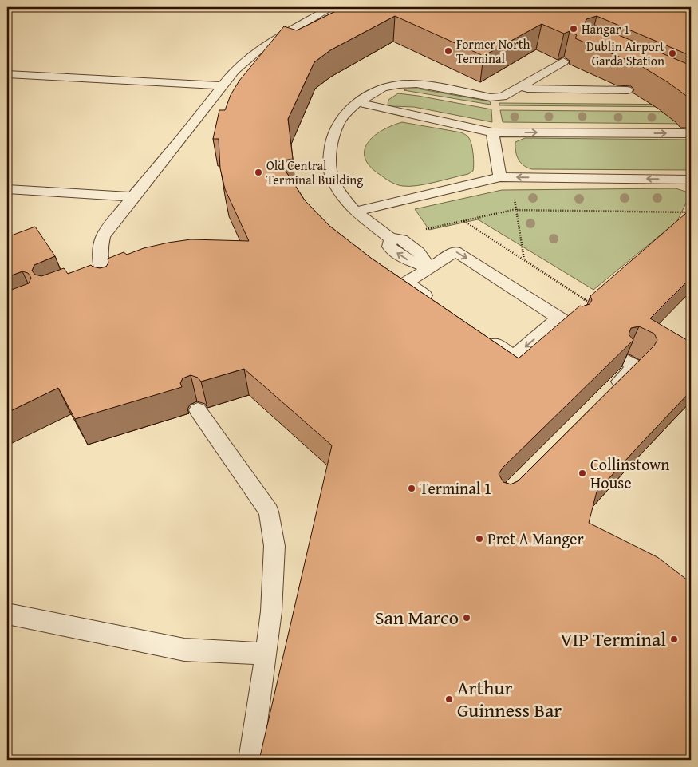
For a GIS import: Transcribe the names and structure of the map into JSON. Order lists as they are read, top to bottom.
{
  "places": [
    "Hangar 1",
    "Former North Terminal",
    "Dublin Airport Garda Station",
    "Old Central Terminal Building",
    "Collinstown House",
    "Terminal 1",
    "Pret A Manger",
    "San Marco",
    "VIP Terminal",
    "Arthur Guinness Bar"
  ]
}
